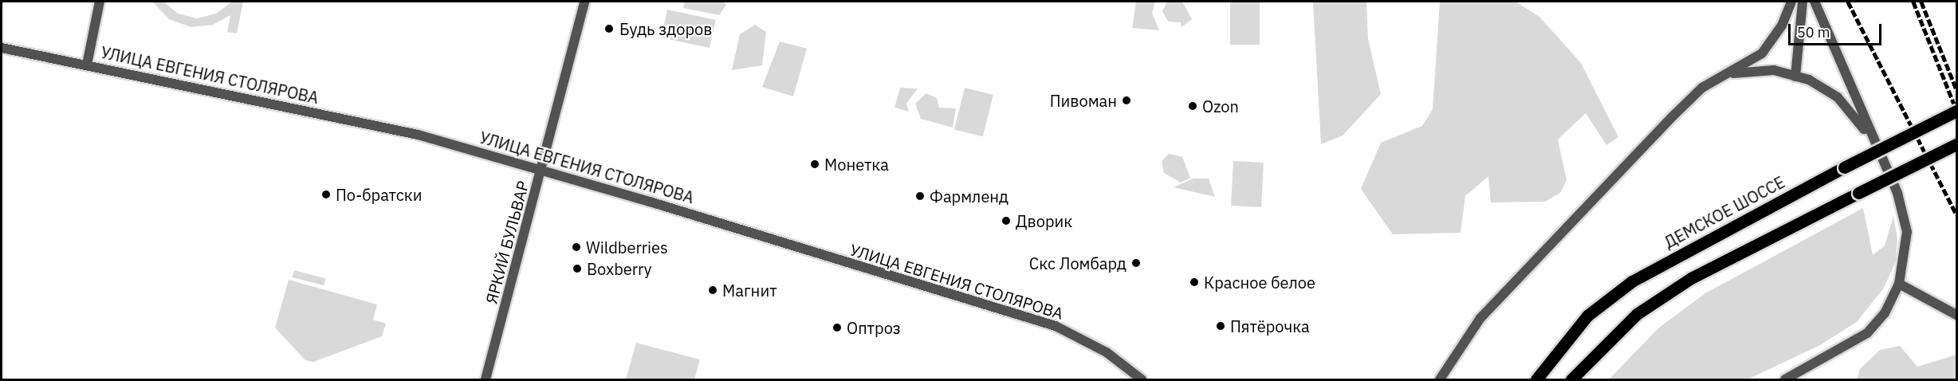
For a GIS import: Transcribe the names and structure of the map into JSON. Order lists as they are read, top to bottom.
{
  "streets": {
    "main road": ["ДЕМСКОЕ ШОССЕ"],
    "street": ["УЛИЦА ЕВГЕНИЯ СТОЛЯРОВА", "ЯРКИЙ БУЛЬВАР"]
  },
  "crossings": [
    ["УЛИЦА ЕВГЕНИЯ СТОЛЯРОВА", "ЯРКИЙ БУЛЬВАР"]
  ],
  "places": [
    "Будь здоров",
    "Пивоман",
    "Ozon",
    "Монетка",
    "По-братски",
    "Фармленд",
    "Дворик",
    "Wildberries",
    "Скс Ломбард",
    "Boxberry",
    "Красное белое",
    "Магнит",
    "Пятёрочка",
    "Оптроз"
  ],
  "scale_bar": "50 m"
}
